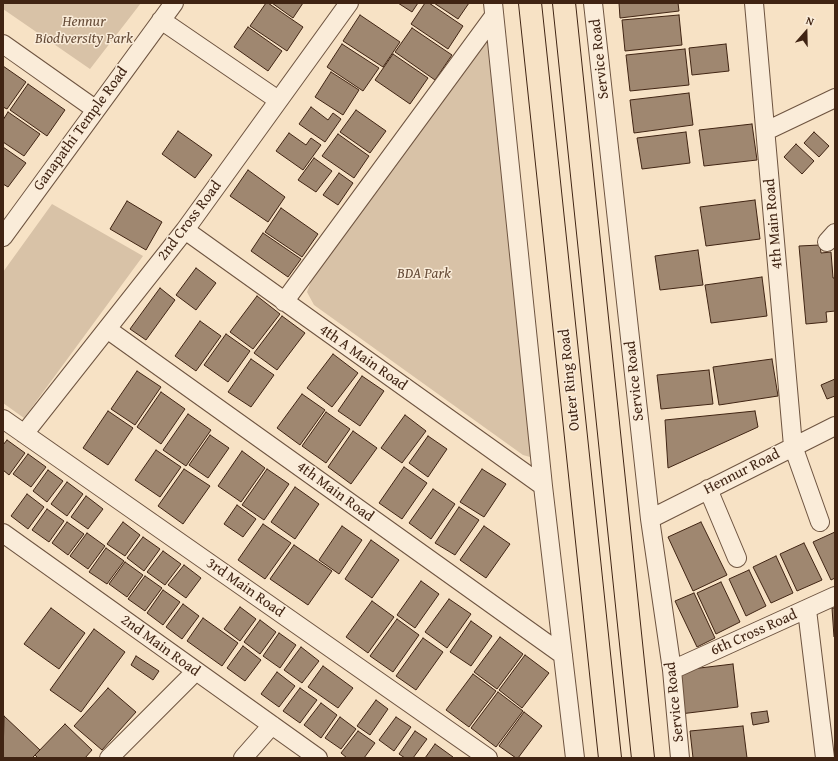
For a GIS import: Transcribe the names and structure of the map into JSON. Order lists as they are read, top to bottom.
{
  "streets": {
    "highway": ["Outer Ring Road"],
    "street": [
      "Service Road",
      "Ganapathi Temple Road",
      "2nd Cross Road",
      "4th Main Road",
      "4th A Main Road",
      "Hennur Road",
      "3rd Main Road",
      "6th Cross Road",
      "2nd Main Road"
    ]
  },
  "crossings": [
    ["Service Road", "Hennur Road"],
    ["Service Road", "6th Cross Road"],
    ["2nd Cross Road", "4th Main Road"],
    ["2nd Cross Road", "4th A Main Road"],
    ["2nd Cross Road", "3rd Main Road"],
    ["4th Main Road", "Hennur Road"]
  ],
  "parks": ["Hennur Biodiversity Park", "BDA Park"],
  "north": "top"
}
